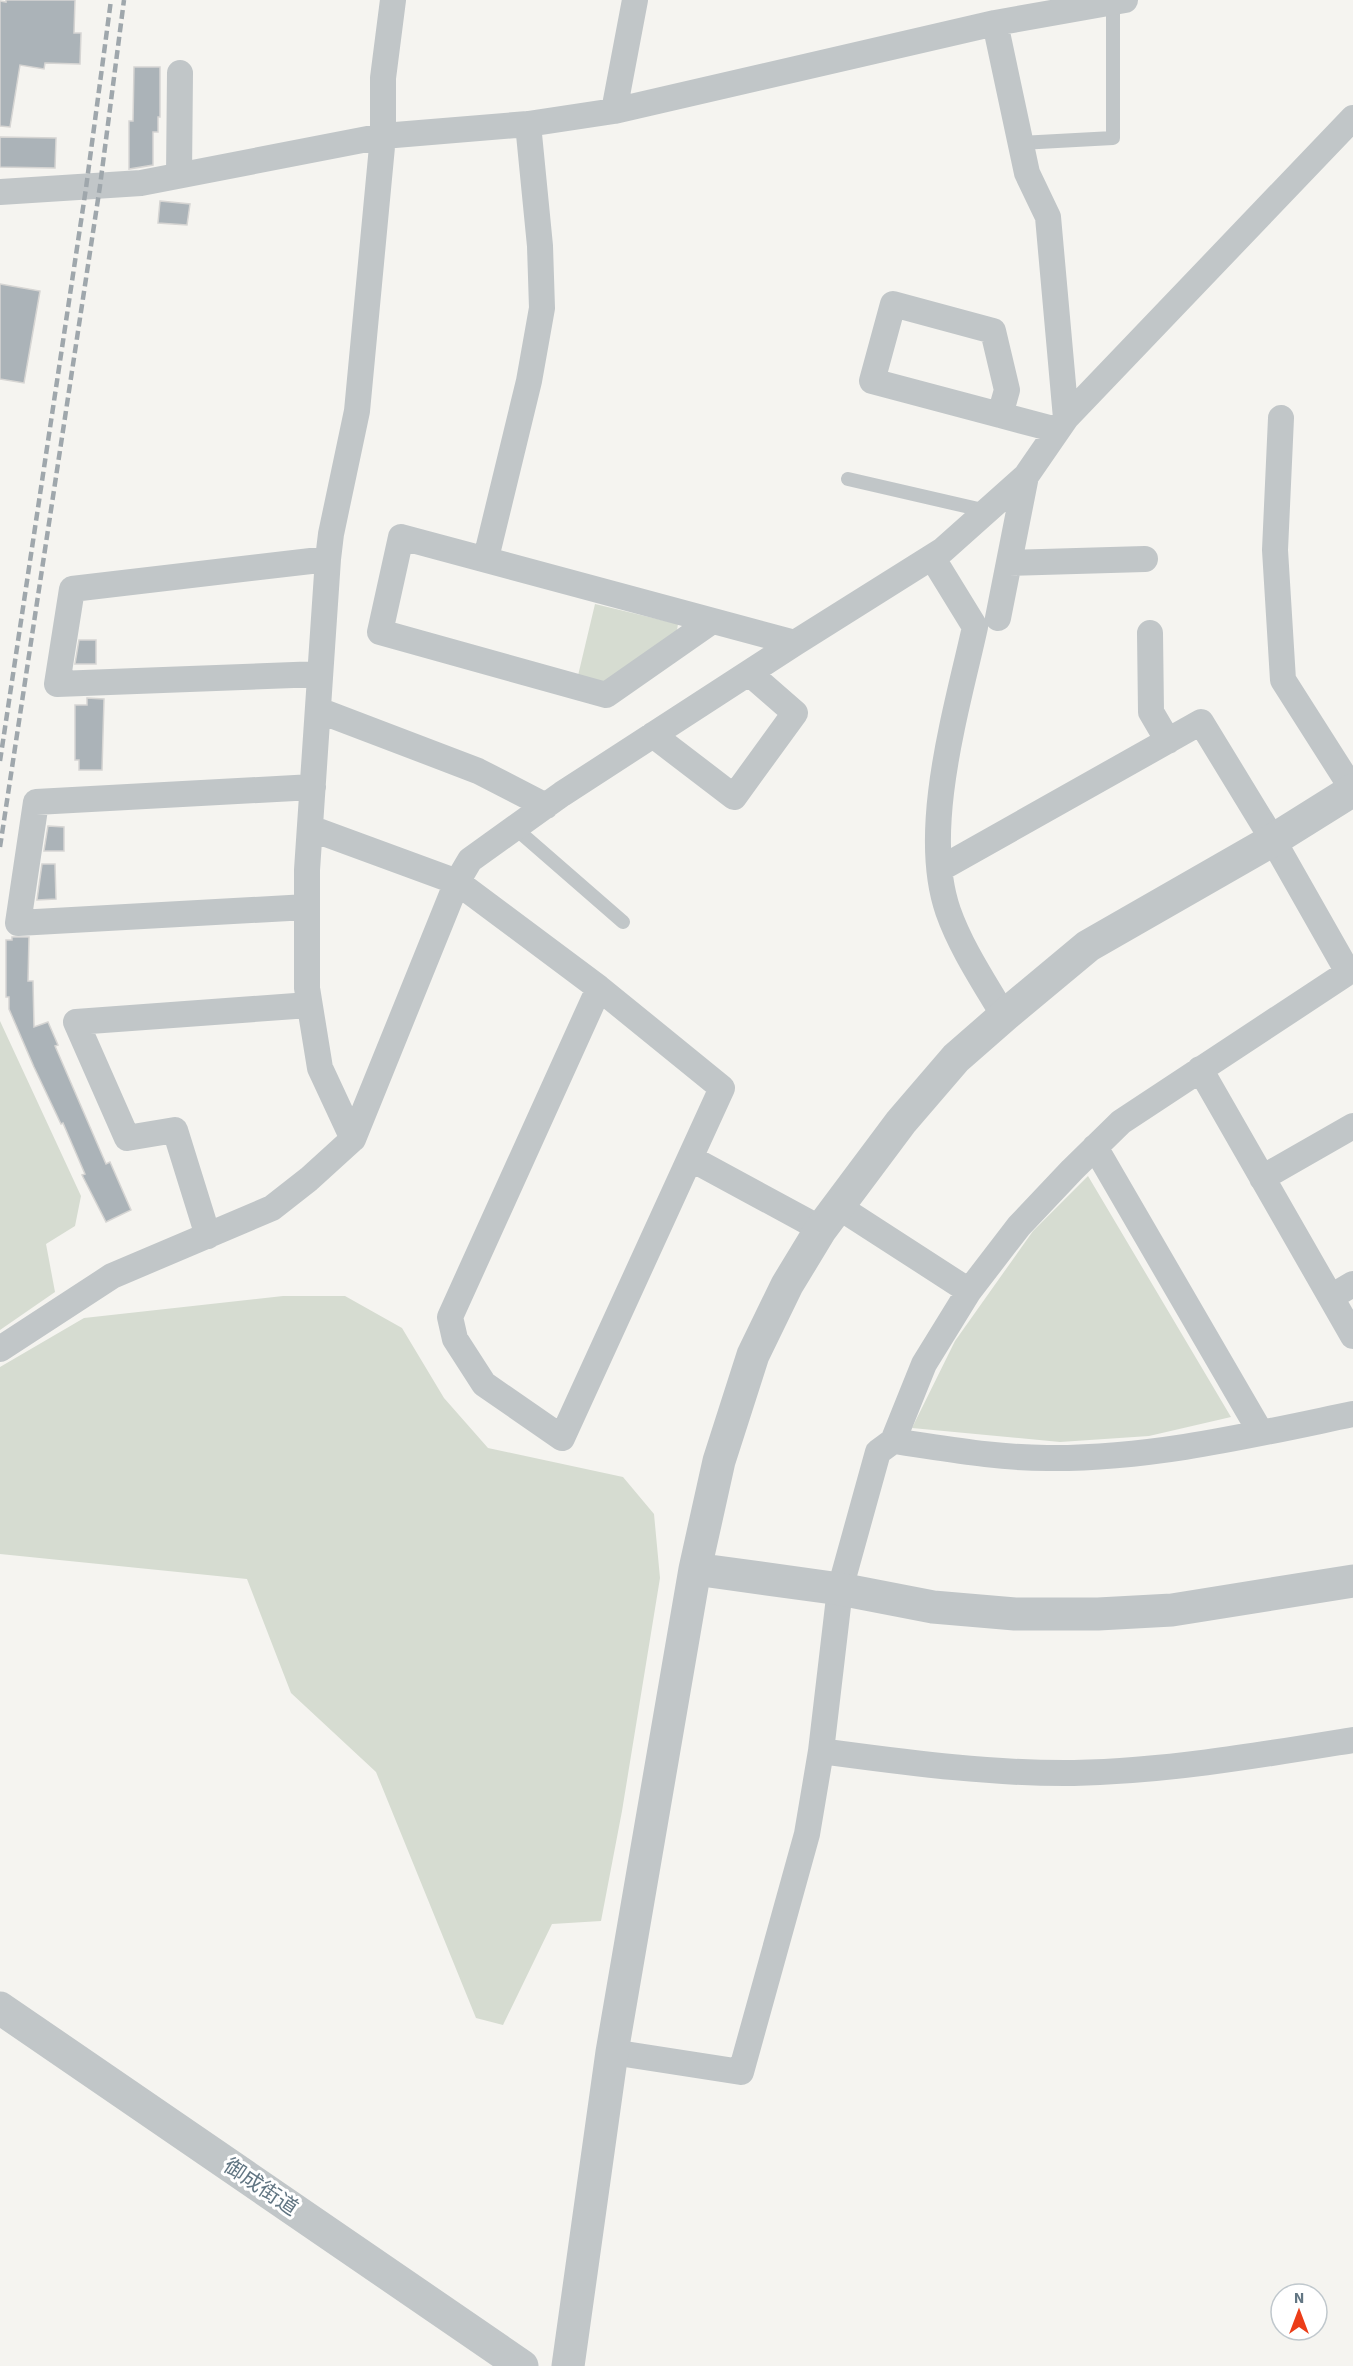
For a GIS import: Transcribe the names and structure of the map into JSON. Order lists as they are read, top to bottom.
{
  "streets": {
    "street": ["御成街道"]
  },
  "north": "top"
}
